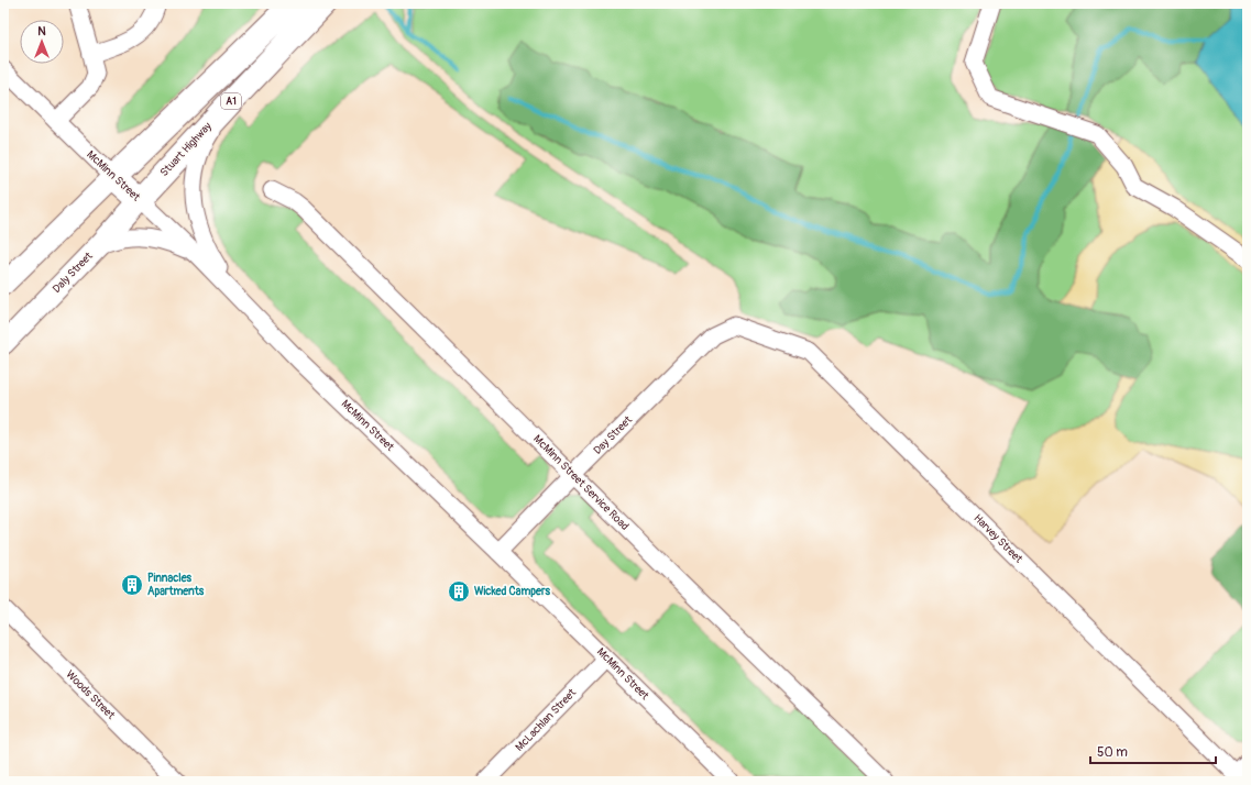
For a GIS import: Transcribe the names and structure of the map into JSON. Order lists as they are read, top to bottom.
{
  "streets": {
    "highway": ["A1", "Stuart Highway", "McMinn Street"],
    "main road": ["Daly Street"],
    "street": [
      "Day Street",
      "McMinn Street Service Road",
      "Harvey Street",
      "Woods Street",
      "McLachlan Street"
    ]
  },
  "crossings": [
    ["A1", "McMinn Street"],
    ["Stuart Highway", "McMinn Street"],
    ["Stuart Highway", "Daly Street"],
    ["McMinn Street", "Daly Street"],
    ["McMinn Street", "Day Street"],
    ["McMinn Street", "McLachlan Street"],
    ["Day Street", "McMinn Street Service Road"],
    ["Day Street", "Harvey Street"]
  ],
  "places": {
    "building": ["Pinnacles Apartments", "Wicked Campers"]
  },
  "scale_bar": "50 m",
  "north": "top"
}
